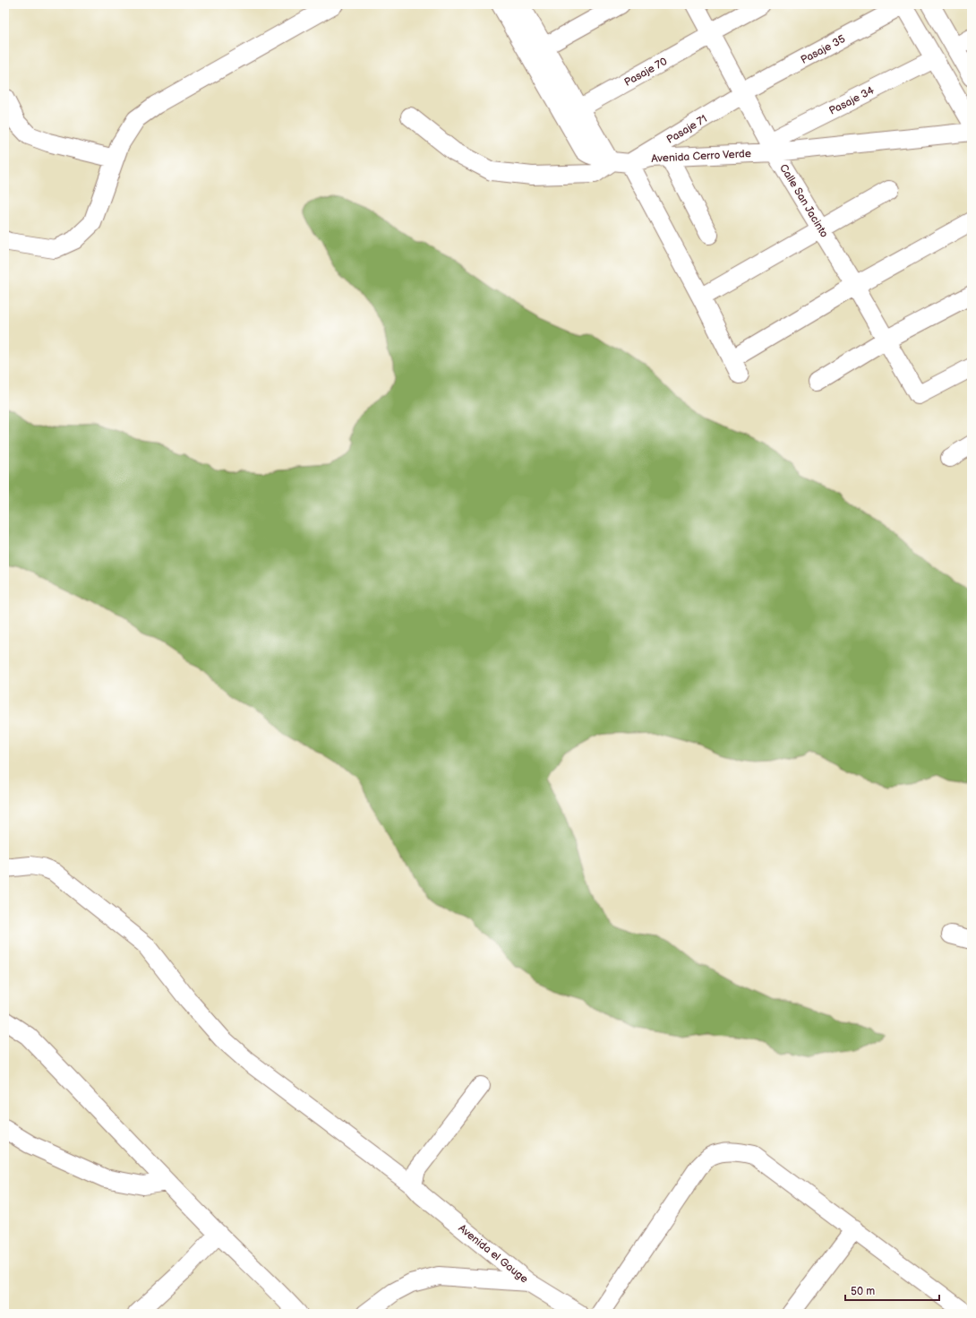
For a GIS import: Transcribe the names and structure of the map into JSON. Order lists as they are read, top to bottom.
{
  "streets": {
    "street": [
      "Pasaje 35",
      "Pasaje 70",
      "Pasaje 34",
      "Pasaje 71",
      "Avenida Cerro Verde",
      "Calle San Jacinto",
      "Avenida el Gauge"
    ]
  },
  "crossings": [
    ["Pasaje 35", "Pasaje 71"],
    ["Pasaje 35", "Calle San Jacinto"],
    ["Pasaje 70", "Calle San Jacinto"],
    ["Pasaje 34", "Avenida Cerro Verde"],
    ["Pasaje 34", "Calle San Jacinto"],
    ["Pasaje 71", "Avenida Cerro Verde"],
    ["Pasaje 71", "Calle San Jacinto"],
    ["Avenida Cerro Verde", "Calle San Jacinto"]
  ],
  "scale_bar": "50 m"
}
